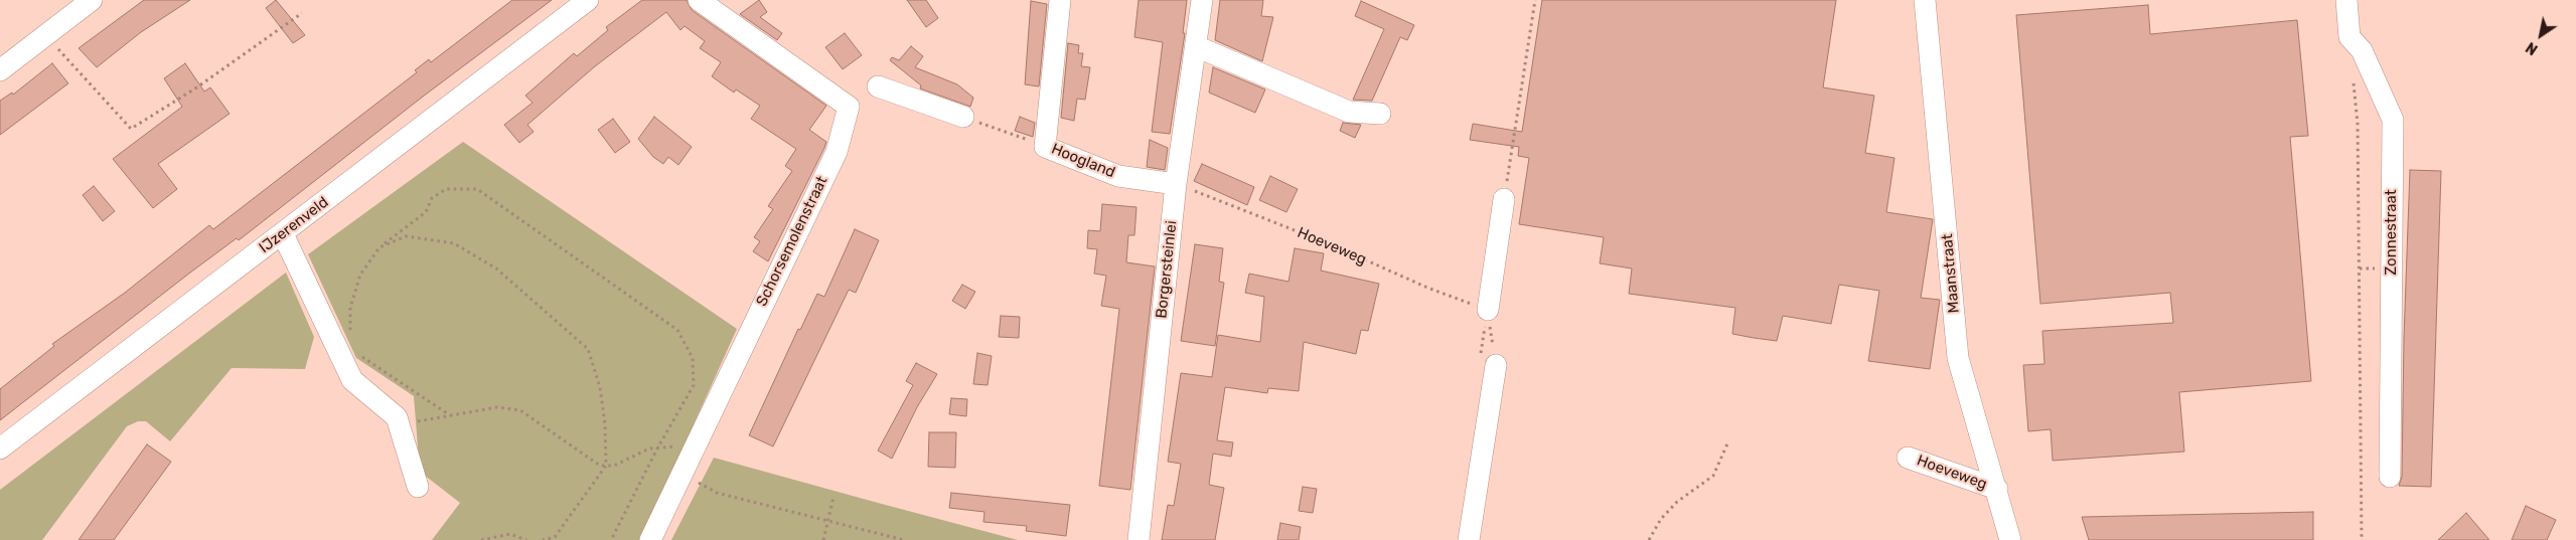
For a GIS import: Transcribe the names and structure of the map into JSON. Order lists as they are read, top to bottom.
{
  "streets": {
    "street": [
      "Hoogland",
      "IJzerenveld",
      "Zonnestraat",
      "Schorsemolenstraat",
      "Hoeveweg",
      "Borgersteinlei",
      "Maanstraat"
    ]
  },
  "crossings": [
    ["Hoogland", "Hoeveweg"],
    ["Hoogland", "Borgersteinlei"],
    ["Hoeveweg", "Borgersteinlei"],
    ["Hoeveweg", "Maanstraat"]
  ],
  "north": "bottom left"
}
